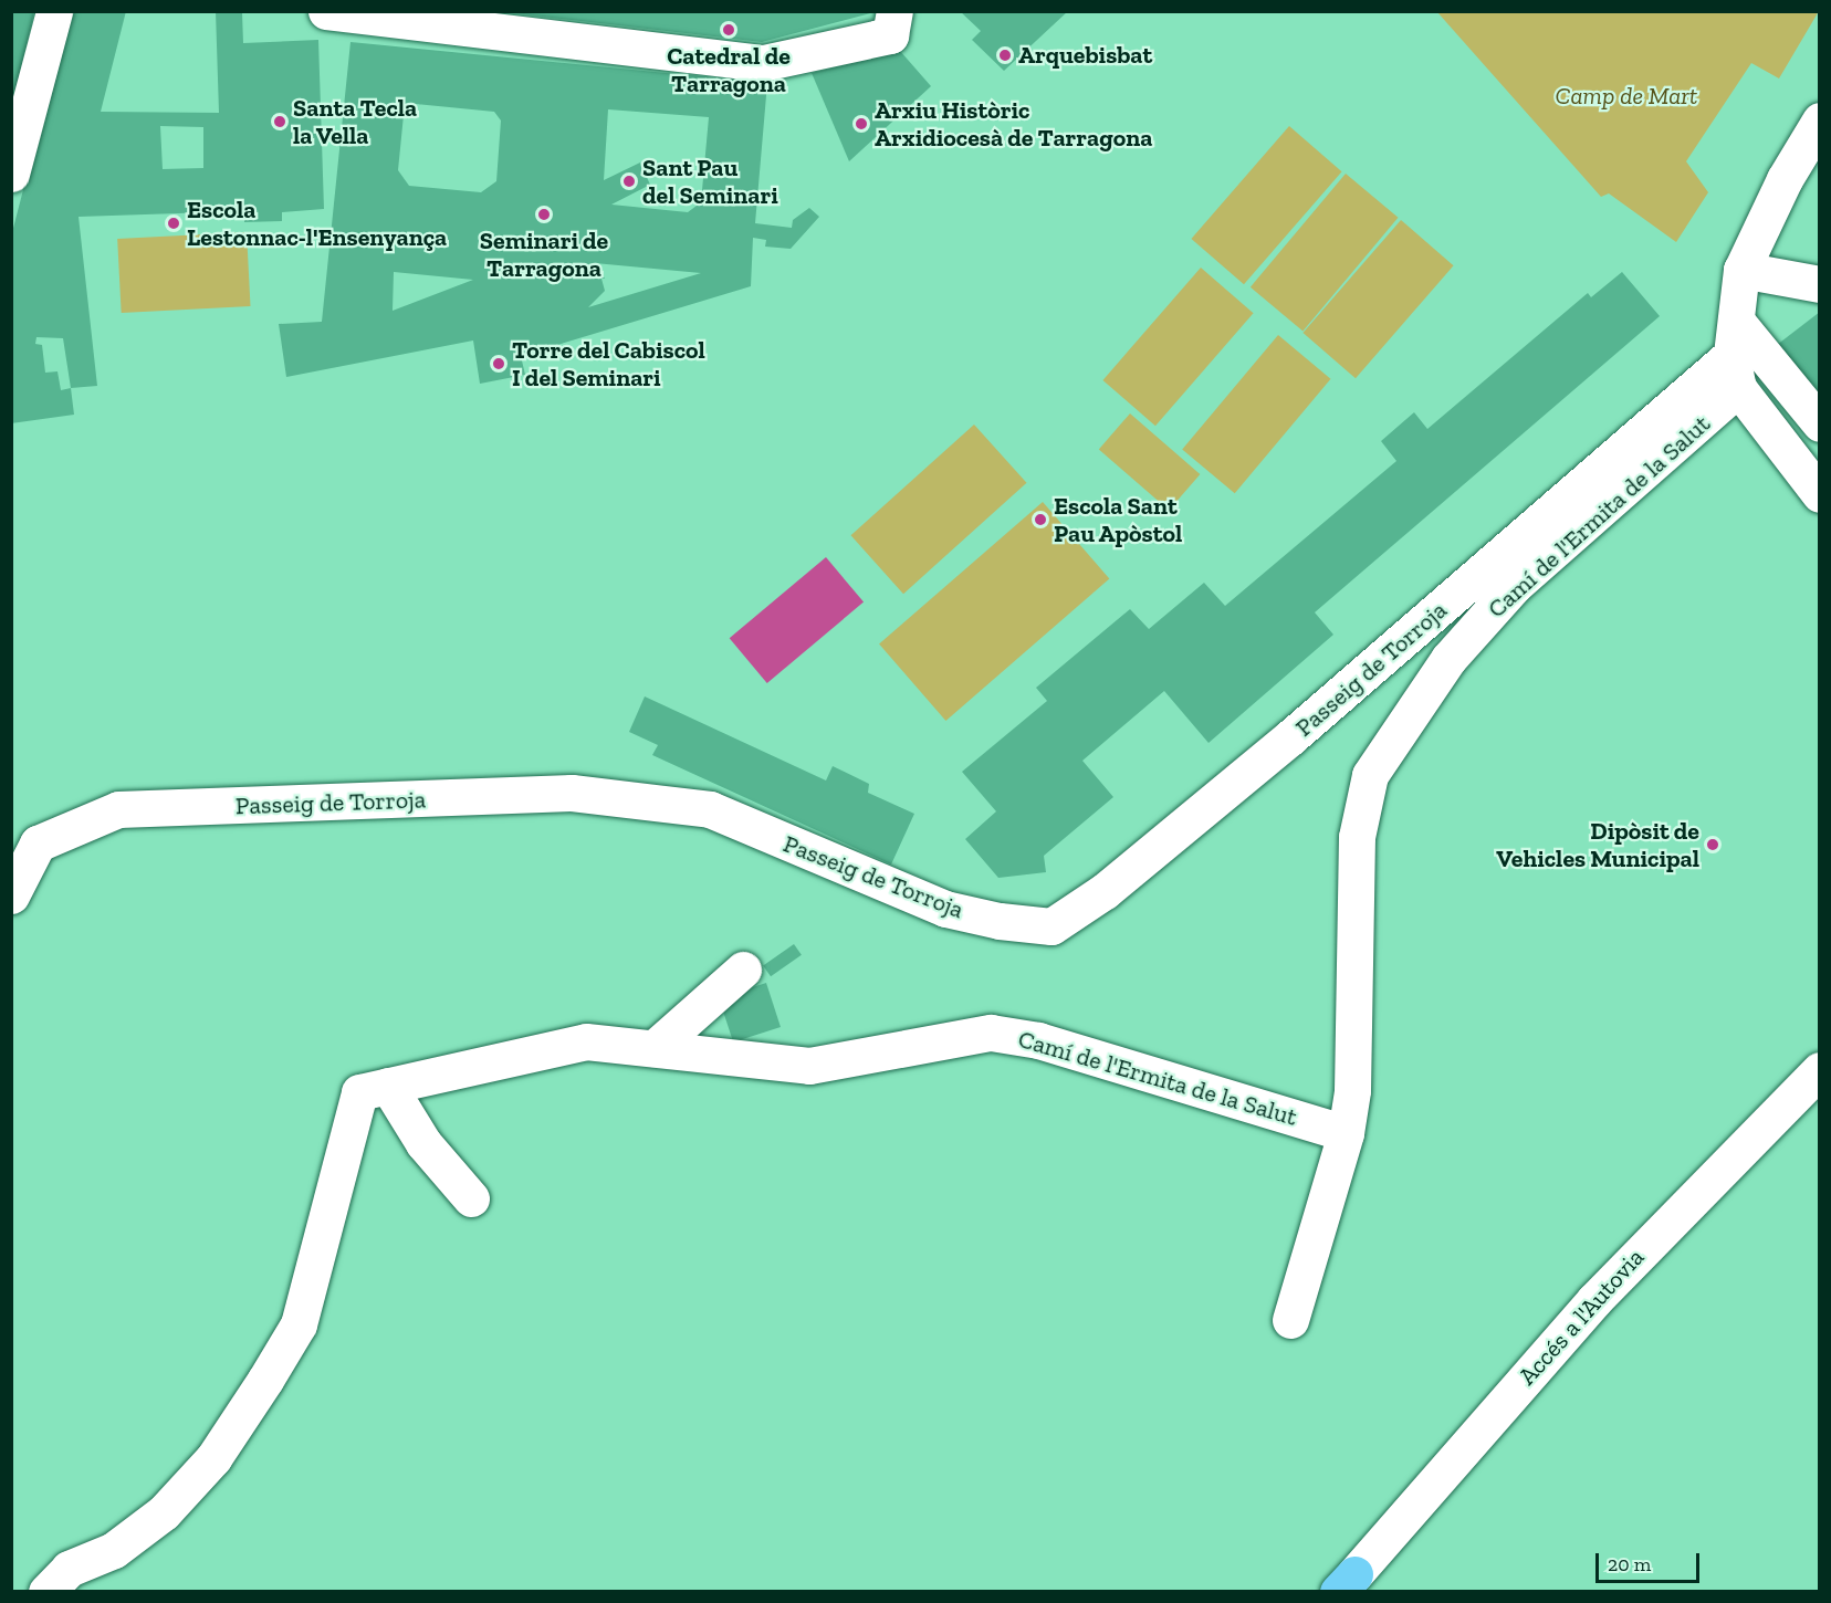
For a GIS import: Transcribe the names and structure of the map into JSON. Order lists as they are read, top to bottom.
{
  "streets": {
    "street": ["Camí de l'Ermita de la Salut", "Passeig de Torroja", "Accés a l'Autovia"]
  },
  "crossings": [
    ["Camí de l'Ermita de la Salut", "Passeig de Torroja"]
  ],
  "parks": ["Camp de Mart"],
  "places": [
    "Catedral de Tarragona",
    "Arquebisbat",
    "Santa Tecla la Vella",
    "Arxiu Històric Arxidiocesà de Tarragona",
    "Sant Pau del Seminari",
    "Seminari de Tarragona",
    "Escola Lestonnac-l'Ensenyança",
    "Torre del Cabiscol I del Seminari",
    "Escola Sant Pau Apòstol",
    "Dipòsit de Vehicles Municipal"
  ],
  "scale_bar": "20 m"
}
